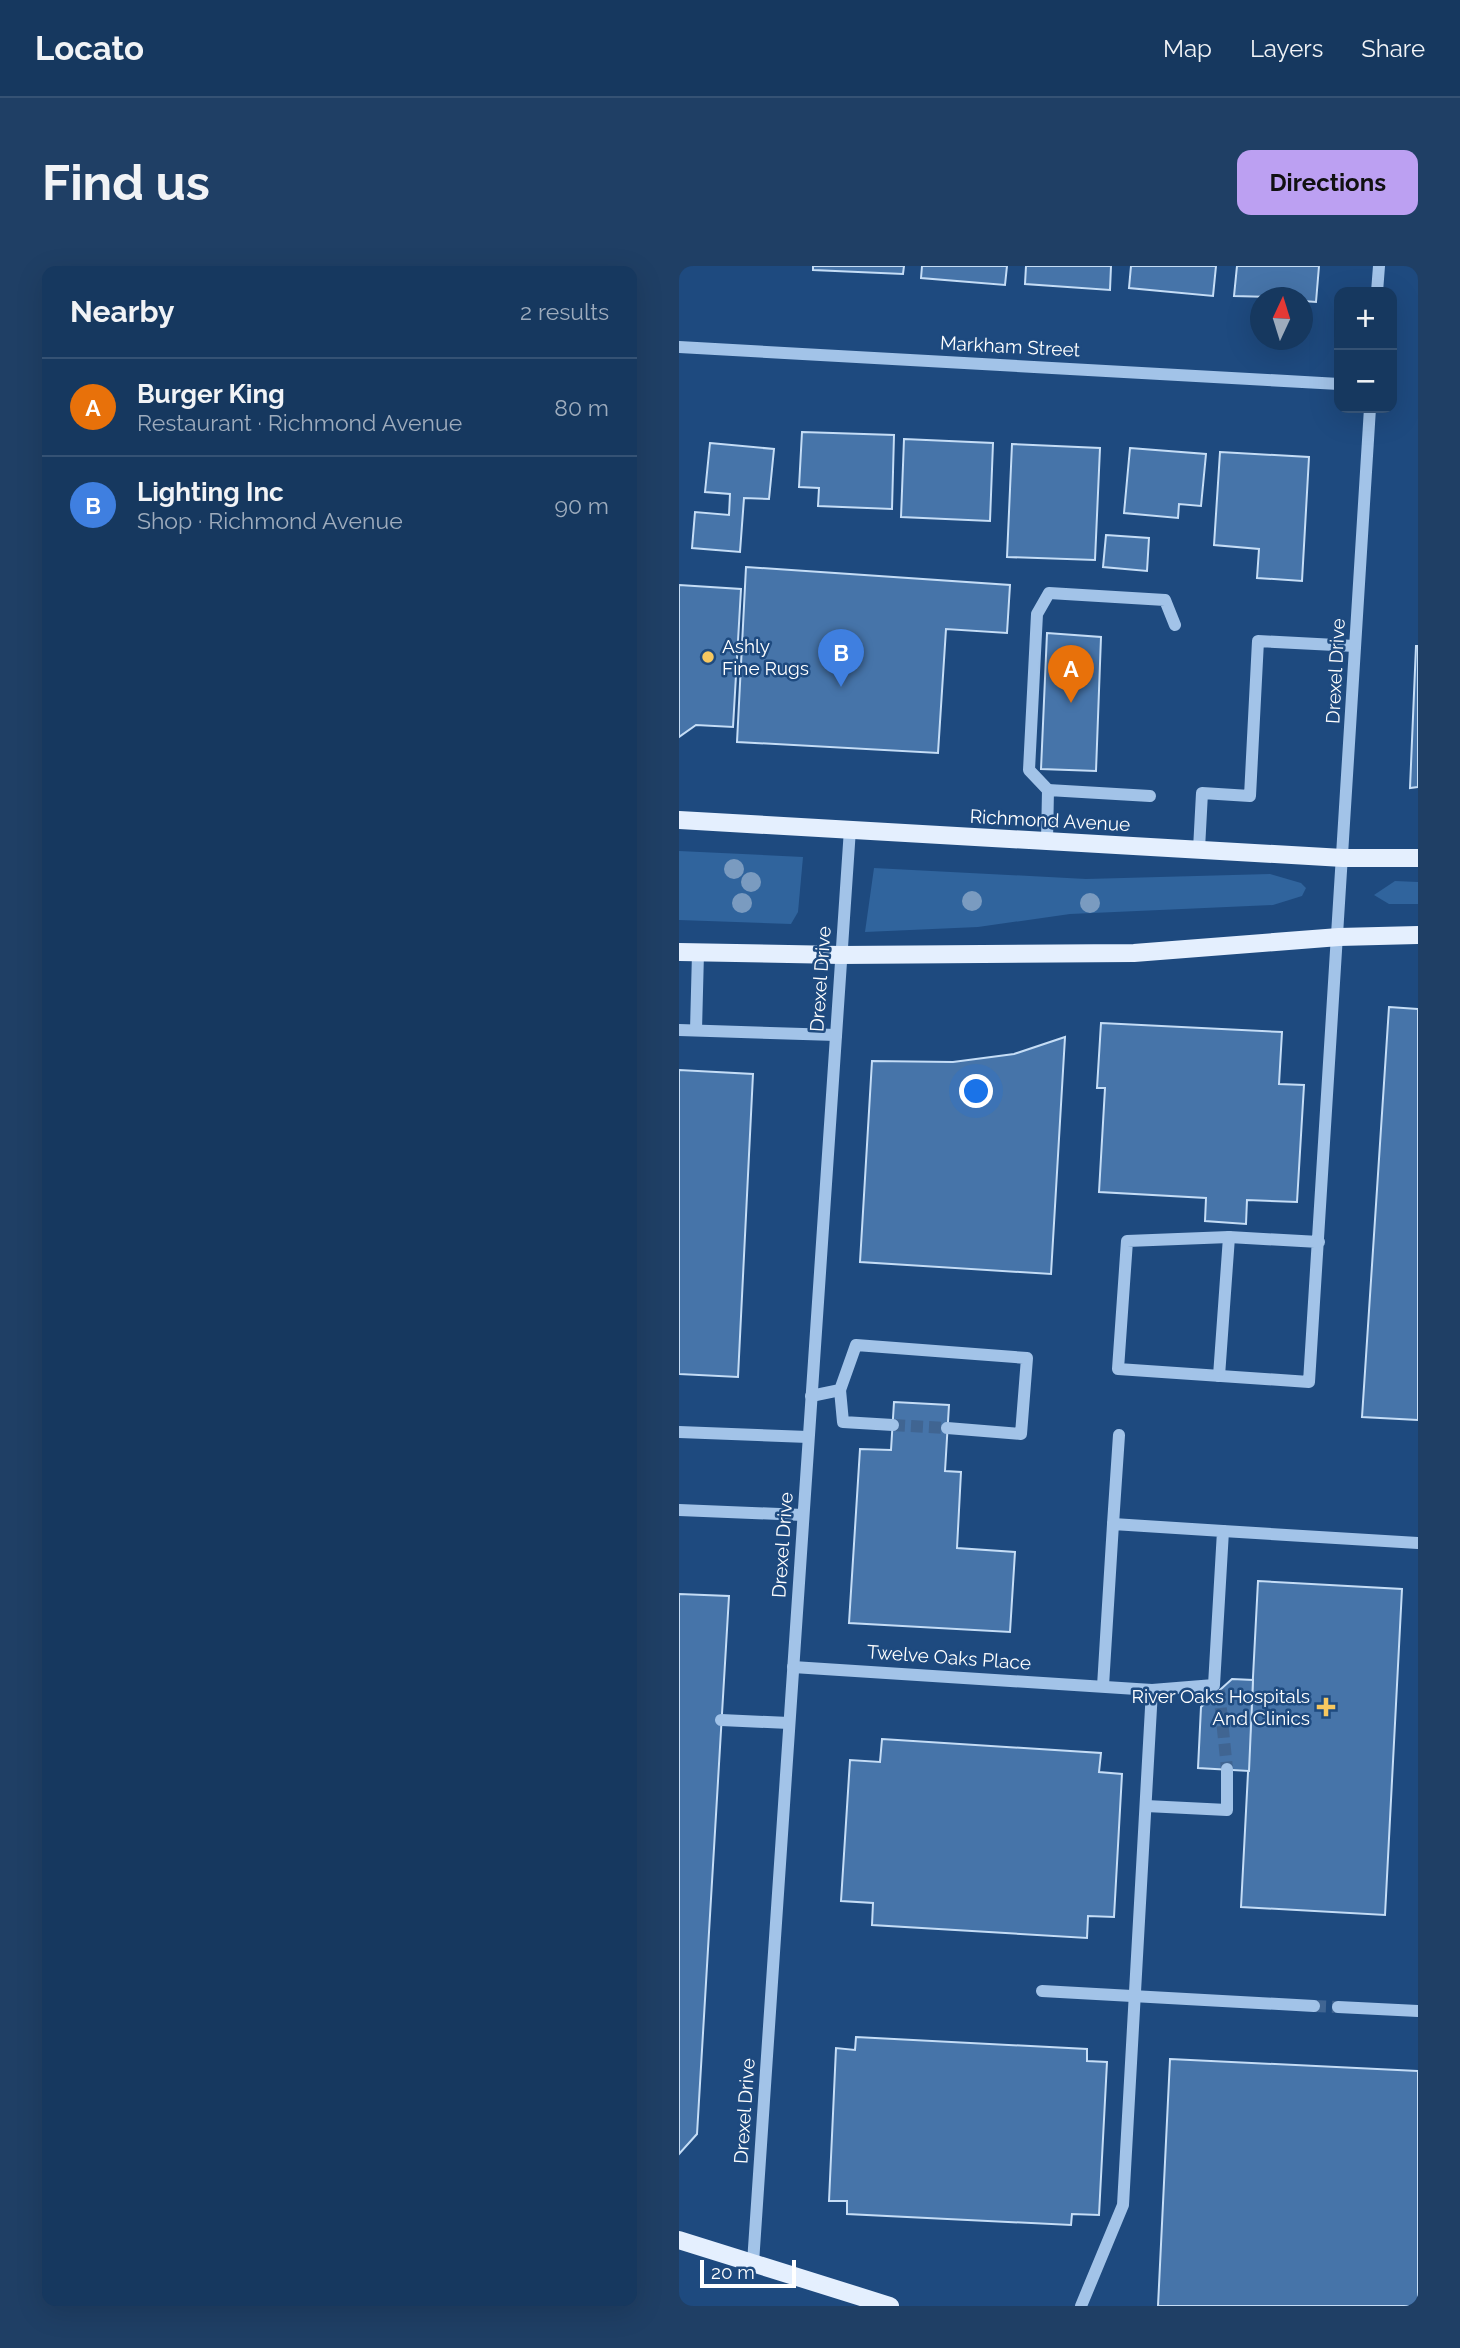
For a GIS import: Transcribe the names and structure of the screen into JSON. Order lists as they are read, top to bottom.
{
  "streets": {
    "main road": ["Richmond Avenue"],
    "street": ["Markham Street", "Drexel Drive", "Twelve Oaks Place"]
  },
  "crossings": [
    ["Drexel Drive", "Richmond Avenue"],
    ["Drexel Drive", "Twelve Oaks Place"]
  ],
  "places": {
    "other": ["Ashly Fine Rugs"],
    "health": ["River Oaks Hospitals And Clinics"]
  },
  "scale_bar": "20 m",
  "north": "top",
  "page": {
    "header": "Locato",
    "nav": ["Map", "Layers", "Share"],
    "buttons": "Directions",
    "title": "Find us",
    "heading": ["Nearby", "2 results"],
    "map_buttons": ["+", "−"],
    "list": [
      {
        "mark": "A",
        "name": "Burger King",
        "note": "Restaurant · Richmond Avenue",
        "value": "80 m"
      },
      {
        "mark": "B",
        "name": "Lighting Inc",
        "note": "Shop · Richmond Avenue",
        "value": "90 m"
      }
    ],
    "pins": ["B", "A"],
    "scale": "20 m"
  }
}
